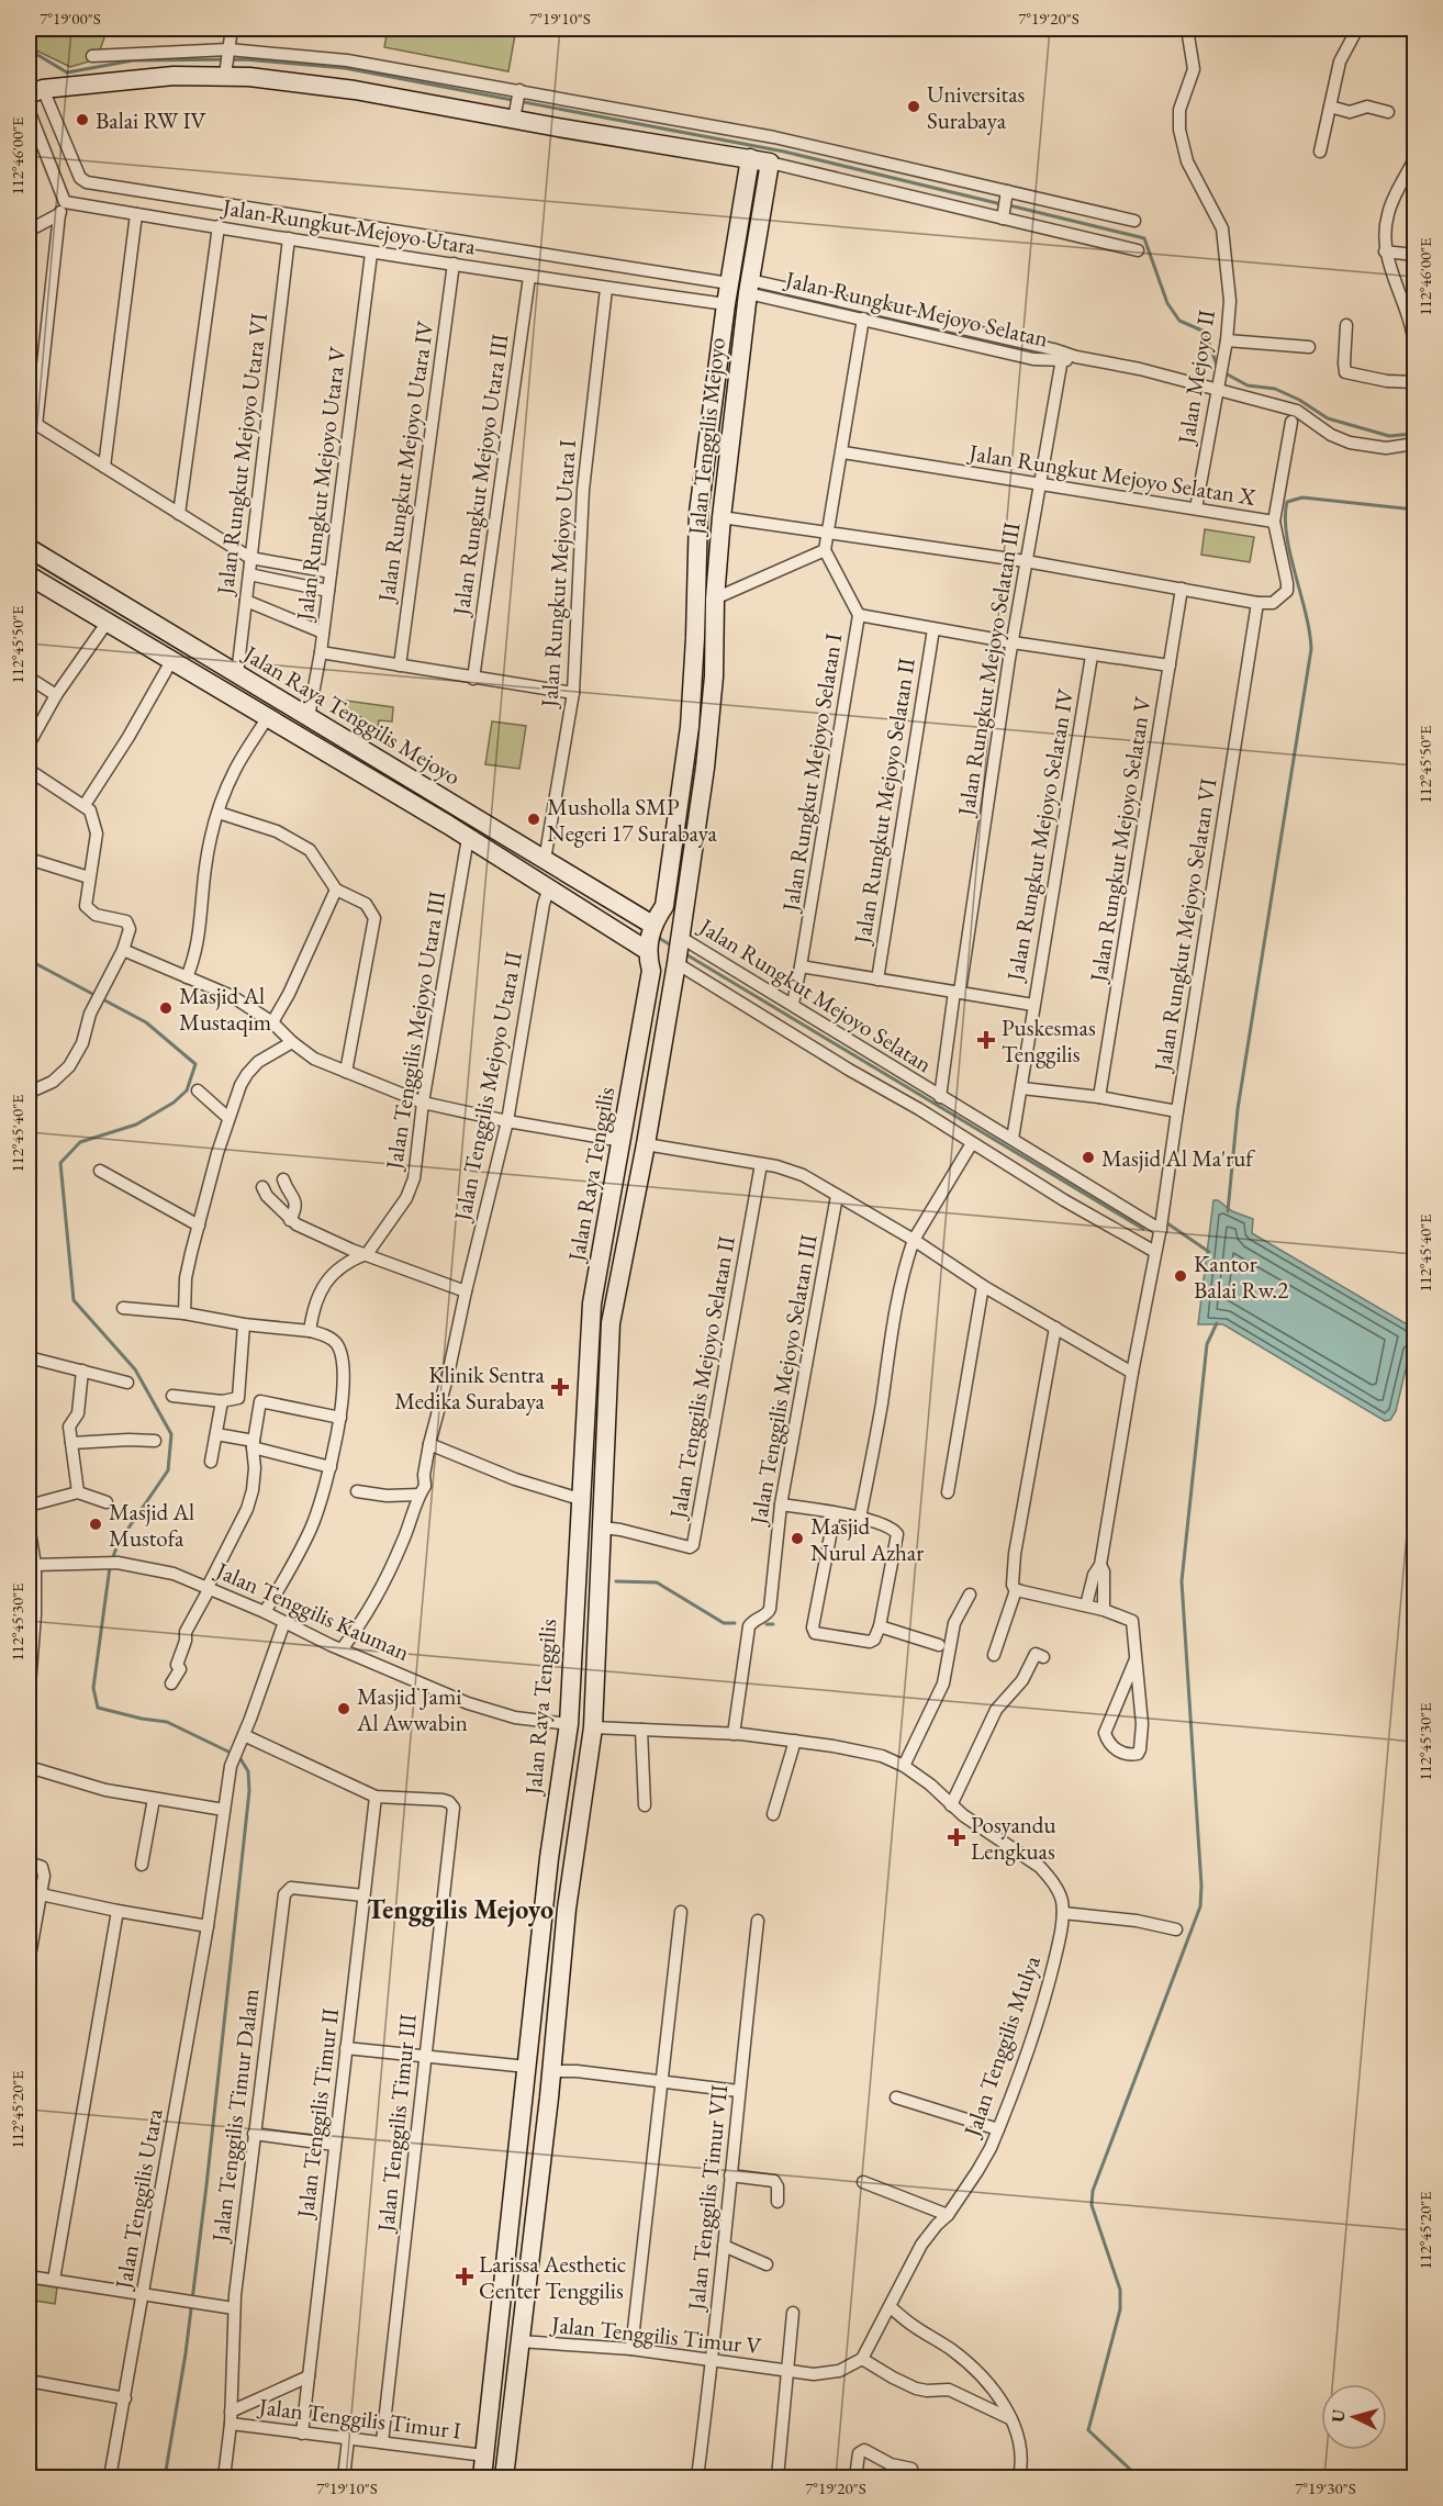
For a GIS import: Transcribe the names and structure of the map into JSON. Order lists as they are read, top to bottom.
{
  "streets": {
    "main road": ["Jalan Tenggilis Mejoyo", "Jalan Raya Tenggilis Mejoyo", "Jalan Raya Tenggilis"],
    "street": [
      "Jalan Rungkut Mejoyo Utara",
      "Jalan Rungkut Mejoyo Selatan",
      "Jalan Mejoyo II",
      "Jalan Rungkut Mejoyo Utara VI",
      "Jalan Rungkut Mejoyo Utara IV",
      "Jalan Rungkut Mejoyo Utara III",
      "Jalan Rungkut Mejoyo Selatan X",
      "Jalan Rungkut Mejoyo Utara V",
      "Jalan Rungkut Mejoyo Utara I",
      "Jalan Rungkut Mejoyo Selatan III",
      "Jalan Rungkut Mejoyo Selatan I",
      "Jalan Rungkut Mejoyo Selatan II",
      "Jalan Rungkut Mejoyo Selatan IV",
      "Jalan Rungkut Mejoyo Selatan V",
      "Jalan Rungkut Mejoyo Selatan VI",
      "Jalan Tenggilis Mejoyo Utara III",
      "Jalan Tenggilis Mejoyo Utara II",
      "Jalan Tenggilis Mejoyo Selatan II",
      "Jalan Tenggilis Mejoyo Selatan III",
      "Jalan Tenggilis Kauman",
      "Jalan Tenggilis Mulya",
      "Jalan Tenggilis Timur II",
      "Jalan Tenggilis Timur Dalam",
      "Jalan Tenggilis Timur III",
      "Jalan Tenggilis Timur VII",
      "Jalan Tenggilis Utara",
      "Jalan Tenggilis Timur V",
      "Jalan Tenggilis Timur I"
    ]
  },
  "crossings": [
    ["Jalan Rungkut Mejoyo Utara", "Jalan Tenggilis Mejoyo"],
    ["Jalan Rungkut Mejoyo Utara", "Jalan Rungkut Mejoyo Utara VI"],
    ["Jalan Rungkut Mejoyo Utara", "Jalan Rungkut Mejoyo Utara IV"],
    ["Jalan Rungkut Mejoyo Utara", "Jalan Rungkut Mejoyo Utara III"],
    ["Jalan Rungkut Mejoyo Utara", "Jalan Rungkut Mejoyo Utara V"],
    ["Jalan Rungkut Mejoyo Utara", "Jalan Rungkut Mejoyo Utara I"],
    ["Jalan Rungkut Mejoyo Selatan", "Jalan Mejoyo II"],
    ["Jalan Rungkut Mejoyo Selatan", "Jalan Tenggilis Mejoyo"],
    ["Jalan Rungkut Mejoyo Selatan", "Jalan Rungkut Mejoyo Selatan III"],
    ["Jalan Rungkut Mejoyo Selatan", "Jalan Rungkut Mejoyo Selatan I"],
    ["Jalan Rungkut Mejoyo Selatan", "Jalan Rungkut Mejoyo Selatan IV"],
    ["Jalan Rungkut Mejoyo Selatan", "Jalan Rungkut Mejoyo Selatan VI"],
    ["Jalan Rungkut Mejoyo Selatan", "Jalan Raya Tenggilis"],
    ["Jalan Mejoyo II", "Jalan Rungkut Mejoyo Selatan X"],
    ["Jalan Tenggilis Mejoyo", "Jalan Raya Tenggilis Mejoyo"],
    ["Jalan Tenggilis Mejoyo", "Jalan Raya Tenggilis"],
    ["Jalan Rungkut Mejoyo Utara VI", "Jalan Raya Tenggilis Mejoyo"],
    ["Jalan Rungkut Mejoyo Selatan X", "Jalan Rungkut Mejoyo Selatan III"],
    ["Jalan Rungkut Mejoyo Selatan X", "Jalan Rungkut Mejoyo Selatan VI"],
    ["Jalan Rungkut Mejoyo Utara V", "Jalan Raya Tenggilis Mejoyo"],
    ["Jalan Rungkut Mejoyo Utara I", "Jalan Raya Tenggilis Mejoyo"],
    ["Jalan Raya Tenggilis Mejoyo", "Jalan Tenggilis Mejoyo Utara III"],
    ["Jalan Raya Tenggilis Mejoyo", "Jalan Tenggilis Mejoyo Utara II"],
    ["Jalan Raya Tenggilis Mejoyo", "Jalan Raya Tenggilis"],
    ["Jalan Tenggilis Mejoyo Utara II", "Jalan Tenggilis Kauman"],
    ["Jalan Raya Tenggilis", "Jalan Tenggilis Mejoyo Selatan II"],
    ["Jalan Raya Tenggilis", "Jalan Tenggilis Kauman"],
    ["Jalan Raya Tenggilis", "Jalan Tenggilis Mulya"],
    ["Jalan Raya Tenggilis", "Jalan Tenggilis Timur V"],
    ["Jalan Raya Tenggilis", "Jalan Tenggilis Timur I"],
    ["Jalan Tenggilis Mejoyo Selatan III", "Jalan Tenggilis Mulya"],
    ["Jalan Tenggilis Kauman", "Jalan Tenggilis Utara"],
    ["Jalan Tenggilis Timur II", "Jalan Tenggilis Timur Dalam"],
    ["Jalan Tenggilis Timur II", "Jalan Tenggilis Timur III"],
    ["Jalan Tenggilis Timur II", "Jalan Tenggilis Timur I"],
    ["Jalan Tenggilis Timur Dalam", "Jalan Tenggilis Timur I"],
    ["Jalan Tenggilis Timur III", "Jalan Tenggilis Timur I"],
    ["Jalan Tenggilis Timur VII", "Jalan Tenggilis Timur V"]
  ],
  "districts": ["Tenggilis Mejoyo"],
  "places": {
    "other": [
      "Universitas Surabaya",
      "Balai RW IV",
      "Musholla SMP Negeri 17 Surabaya",
      "Masjid Al Mustaqim",
      "Masjid Al Ma'ruf",
      "Kantor Balai Rw.2",
      "Masjid Al Mustofa",
      "Masjid Nurul Azhar",
      "Masjid Jami Al Awwabin"
    ],
    "health": [
      "Puskesmas Tenggilis",
      "Klinik Sentra Medika Surabaya",
      "Posyandu Lengkuas",
      "Larissa Aesthetic Center Tenggilis"
    ]
  },
  "north": "left",
  "coordinates": [
    "7°19'00\"S",
    "7°19'10\"S",
    "7°19'20\"S",
    "112°46'00\"E",
    "112°45'50\"E",
    "112°45'40\"E",
    "112°45'30\"E",
    "112°45'20\"E",
    "7°19'30\"S"
  ]
}
